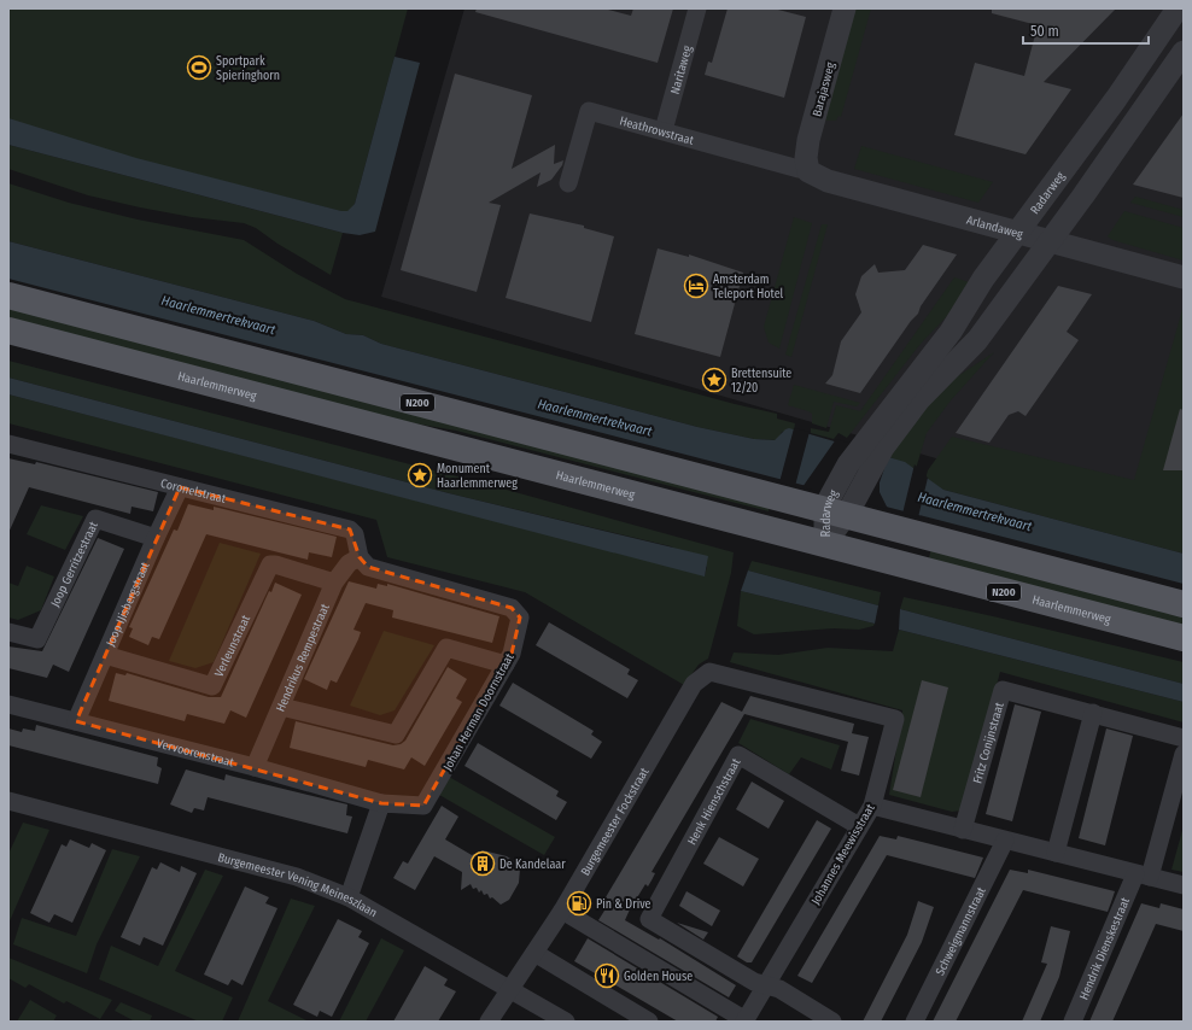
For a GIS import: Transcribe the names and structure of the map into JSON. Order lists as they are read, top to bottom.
{
  "streets": {
    "main road": ["Haarlemmerweg", "N200"],
    "street": [
      "Naritaweg",
      "Barajasweg",
      "Heathrowstraat",
      "Radarweg",
      "Arlandaweg",
      "Coronelstraat",
      "Joop Gerritzestraat",
      "Joop IJisbergstraat",
      "Verleunstraat",
      "Hendrikus Rempestraat",
      "Johan Herman Doornstraat",
      "Fritz Conijnstraat",
      "Vervoorenstraat",
      "Henk Hienschstraat",
      "Burgemeester Fockstraat",
      "Johannes Meewisstraat",
      "Burgemeester Vening Meineszlaan",
      "Schweigmannstraat",
      "Hendrik Dienskestraat"
    ]
  },
  "crossings": [
    ["Naritaweg", "Heathrowstraat"],
    ["Barajasweg", "Heathrowstraat"],
    ["Barajasweg", "Arlandaweg"],
    ["Heathrowstraat", "Arlandaweg"],
    ["Radarweg", "Arlandaweg"],
    ["Radarweg", "Haarlemmerweg"],
    ["Radarweg", "N200"],
    ["Coronelstraat", "Joop IJisbergstraat"],
    ["Coronelstraat", "Hendrikus Rempestraat"],
    ["Coronelstraat", "Johan Herman Doornstraat"],
    ["Joop Gerritzestraat", "Joop IJisbergstraat"],
    ["Joop IJisbergstraat", "Verleunstraat"],
    ["Joop IJisbergstraat", "Vervoorenstraat"],
    ["Verleunstraat", "Hendrikus Rempestraat"],
    ["Hendrikus Rempestraat", "Johan Herman Doornstraat"],
    ["Hendrikus Rempestraat", "Vervoorenstraat"],
    ["Johan Herman Doornstraat", "Vervoorenstraat"],
    ["Henk Hienschstraat", "Johannes Meewisstraat"],
    ["Burgemeester Fockstraat", "Johannes Meewisstraat"],
    ["Burgemeester Fockstraat", "Burgemeester Vening Meineszlaan"]
  ],
  "water": ["Haarlemmertrekvaart"],
  "places": {
    "sports": ["Sportpark Spieringhorn"],
    "hotel": ["Amsterdam Teleport Hotel"],
    "place": ["Brettensuite 12/20", "Monument Haarlemmerweg"],
    "building": ["De Kandelaar"],
    "fuel station": ["Pin & Drive"],
    "restaurant": ["Golden House"]
  },
  "scale_bar": "50 m"
}
